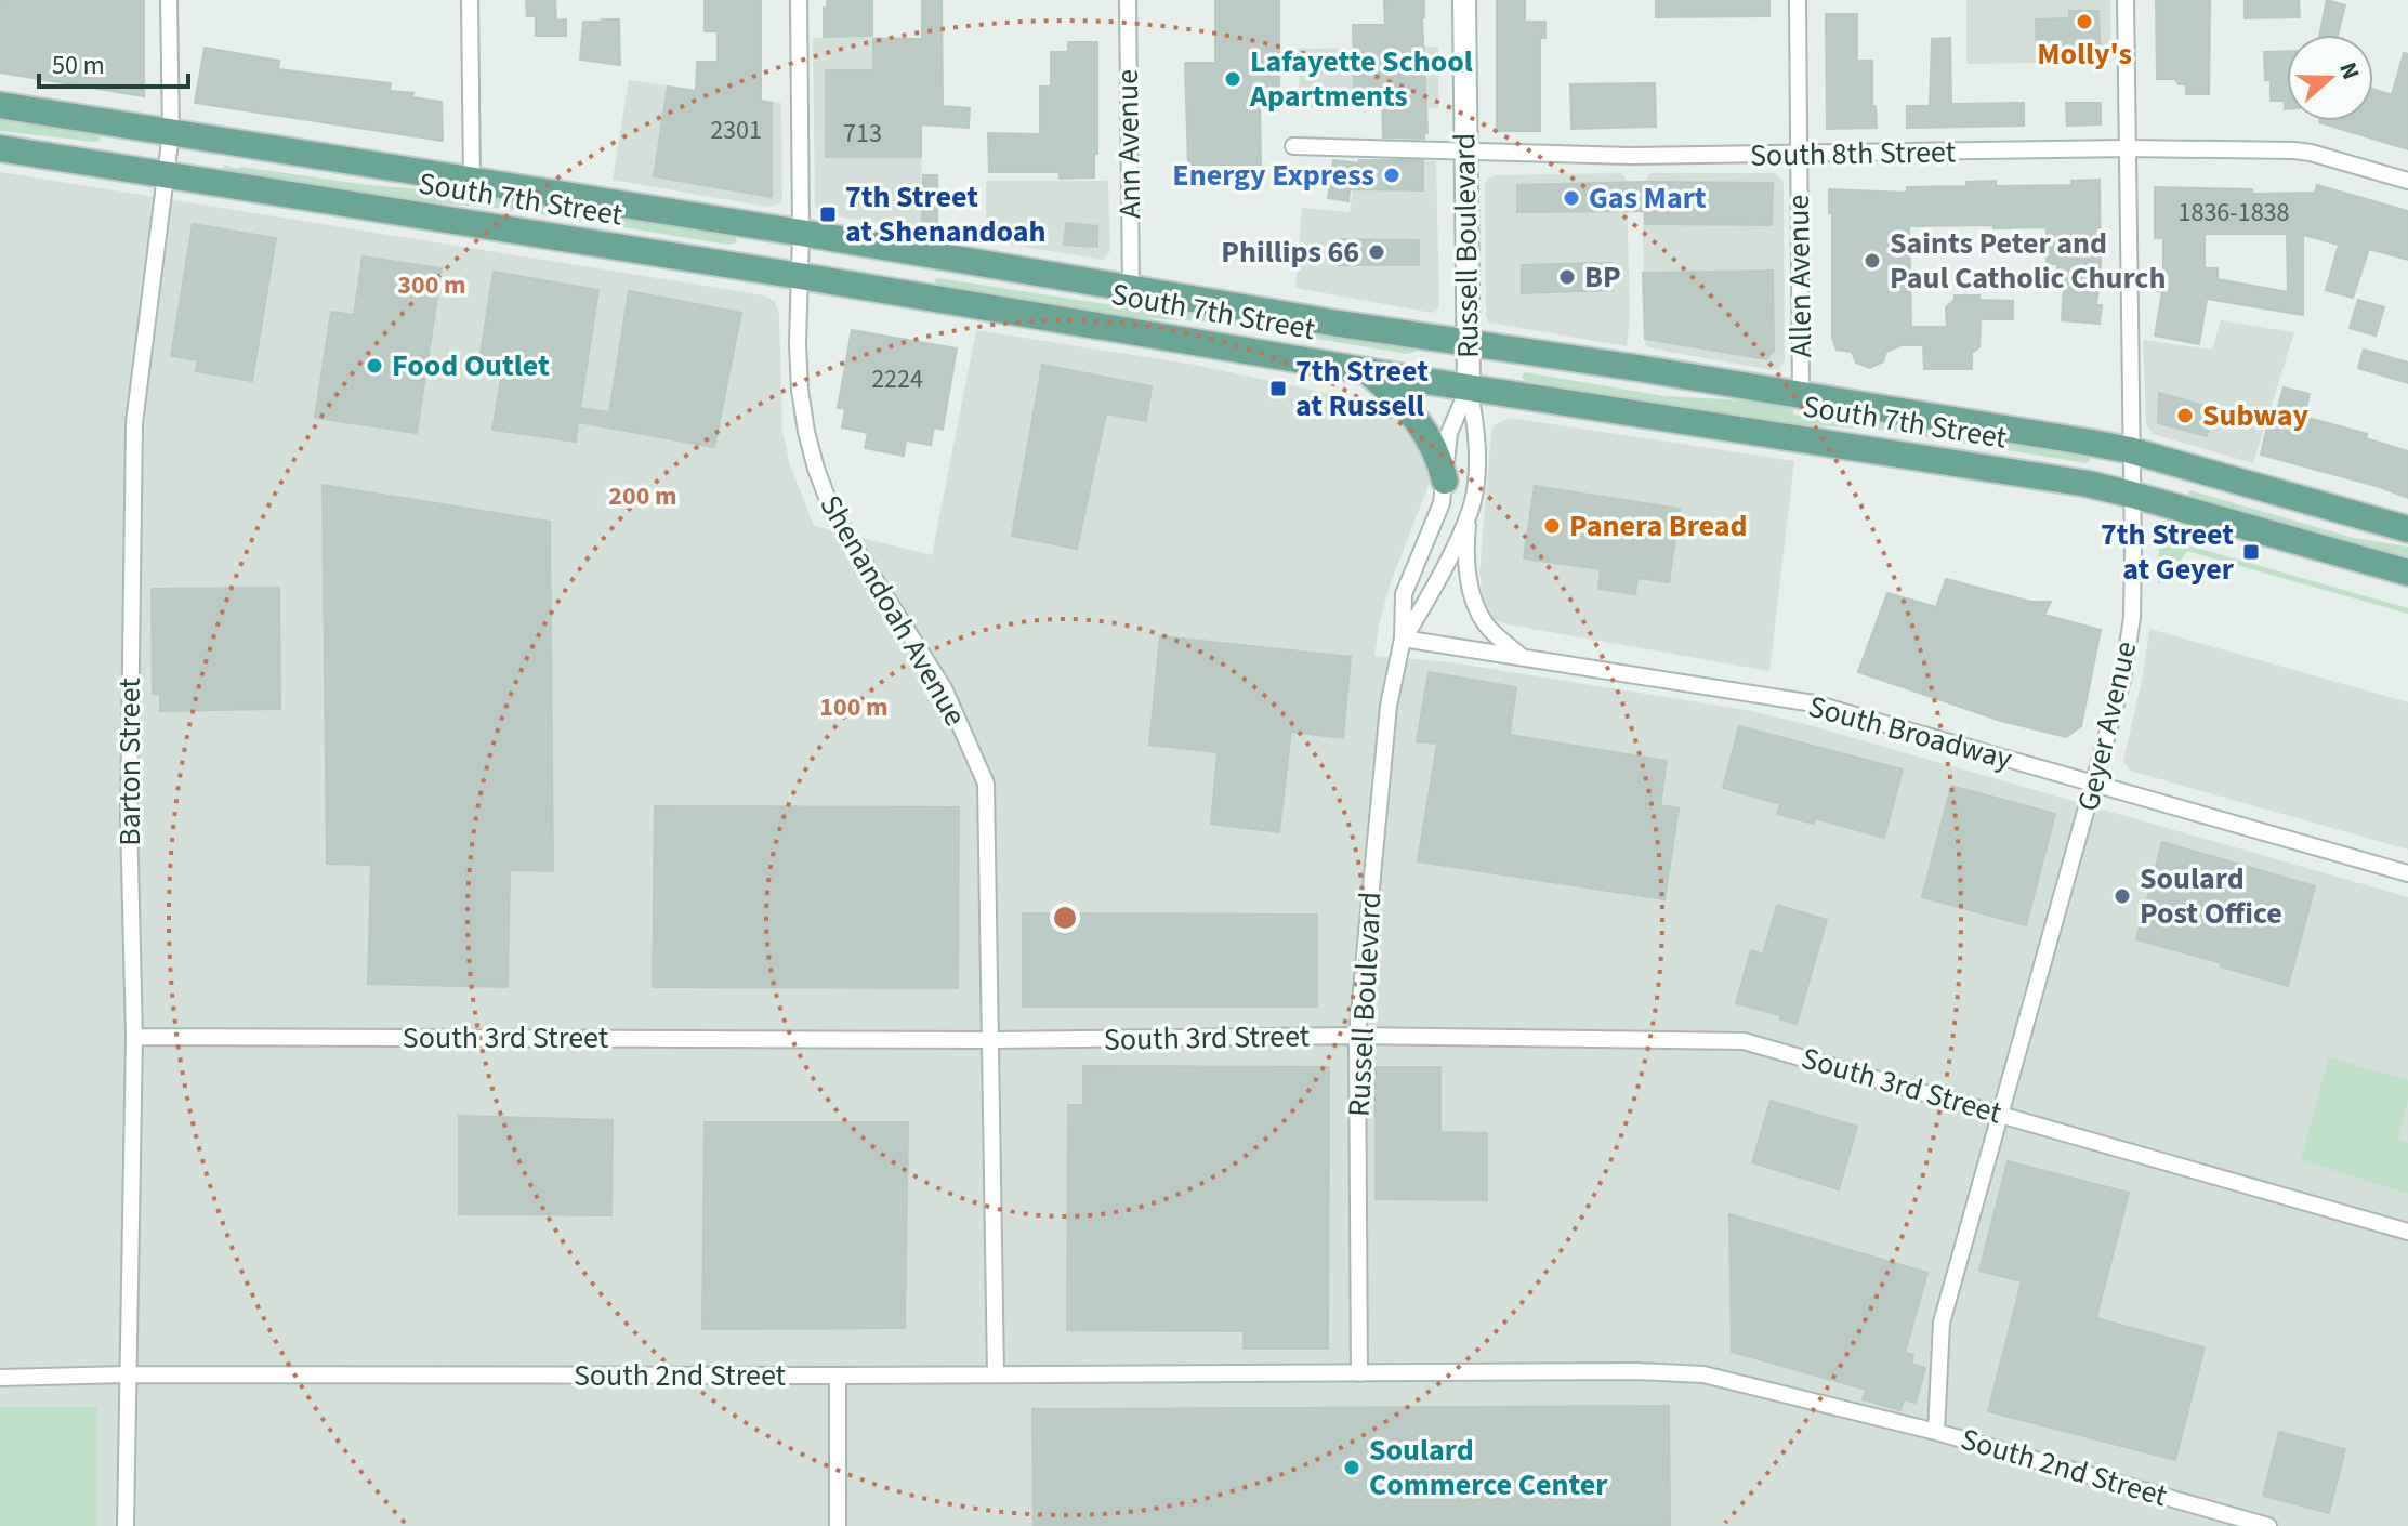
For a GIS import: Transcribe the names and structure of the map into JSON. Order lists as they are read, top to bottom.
{
  "streets": {
    "main road": ["South 7th Street", "Russell Boulevard"],
    "street": [
      "Ann Avenue",
      "South 8th Street",
      "Allen Avenue",
      "Shenandoah Avenue",
      "Geyer Avenue",
      "South Broadway",
      "Barton Street",
      "South 3rd Street",
      "South 2nd Street"
    ]
  },
  "crossings": [
    ["Ann Avenue", "South 7th Street"],
    ["South 8th Street", "Russell Boulevard"],
    ["South 8th Street", "Allen Avenue"],
    ["South 8th Street", "Geyer Avenue"],
    ["South 7th Street", "Russell Boulevard"],
    ["South 7th Street", "Allen Avenue"],
    ["South 7th Street", "Shenandoah Avenue"],
    ["South 7th Street", "Geyer Avenue"],
    ["South 7th Street", "Barton Street"],
    ["Russell Boulevard", "South Broadway"],
    ["Russell Boulevard", "South 3rd Street"],
    ["Russell Boulevard", "South 2nd Street"],
    ["Shenandoah Avenue", "South 3rd Street"],
    ["Shenandoah Avenue", "South 2nd Street"],
    ["Geyer Avenue", "South Broadway"],
    ["Geyer Avenue", "South 3rd Street"],
    ["Geyer Avenue", "South 2nd Street"],
    ["Barton Street", "South 3rd Street"],
    ["Barton Street", "South 2nd Street"]
  ],
  "places": {
    "other": [
      "Molly's",
      "Lafayette School Apartments",
      "Energy Express",
      "Gas Mart",
      "Phillips 66",
      "Saints Peter and Paul Catholic Church",
      "BP",
      "Food Outlet",
      "Subway",
      "Panera Bread",
      "Soulard Post Office",
      "Soulard Commerce Center"
    ],
    "transit": ["7th Street at Shenandoah", "7th Street at Russell", "7th Street at Geyer"]
  },
  "house_numbers": [
    "2301",
    "713",
    "1836-1838",
    "2224"
  ],
  "scale_bar": "50 m",
  "north": "right",
  "rings": ["300 m", "200 m", "100 m"]
}
